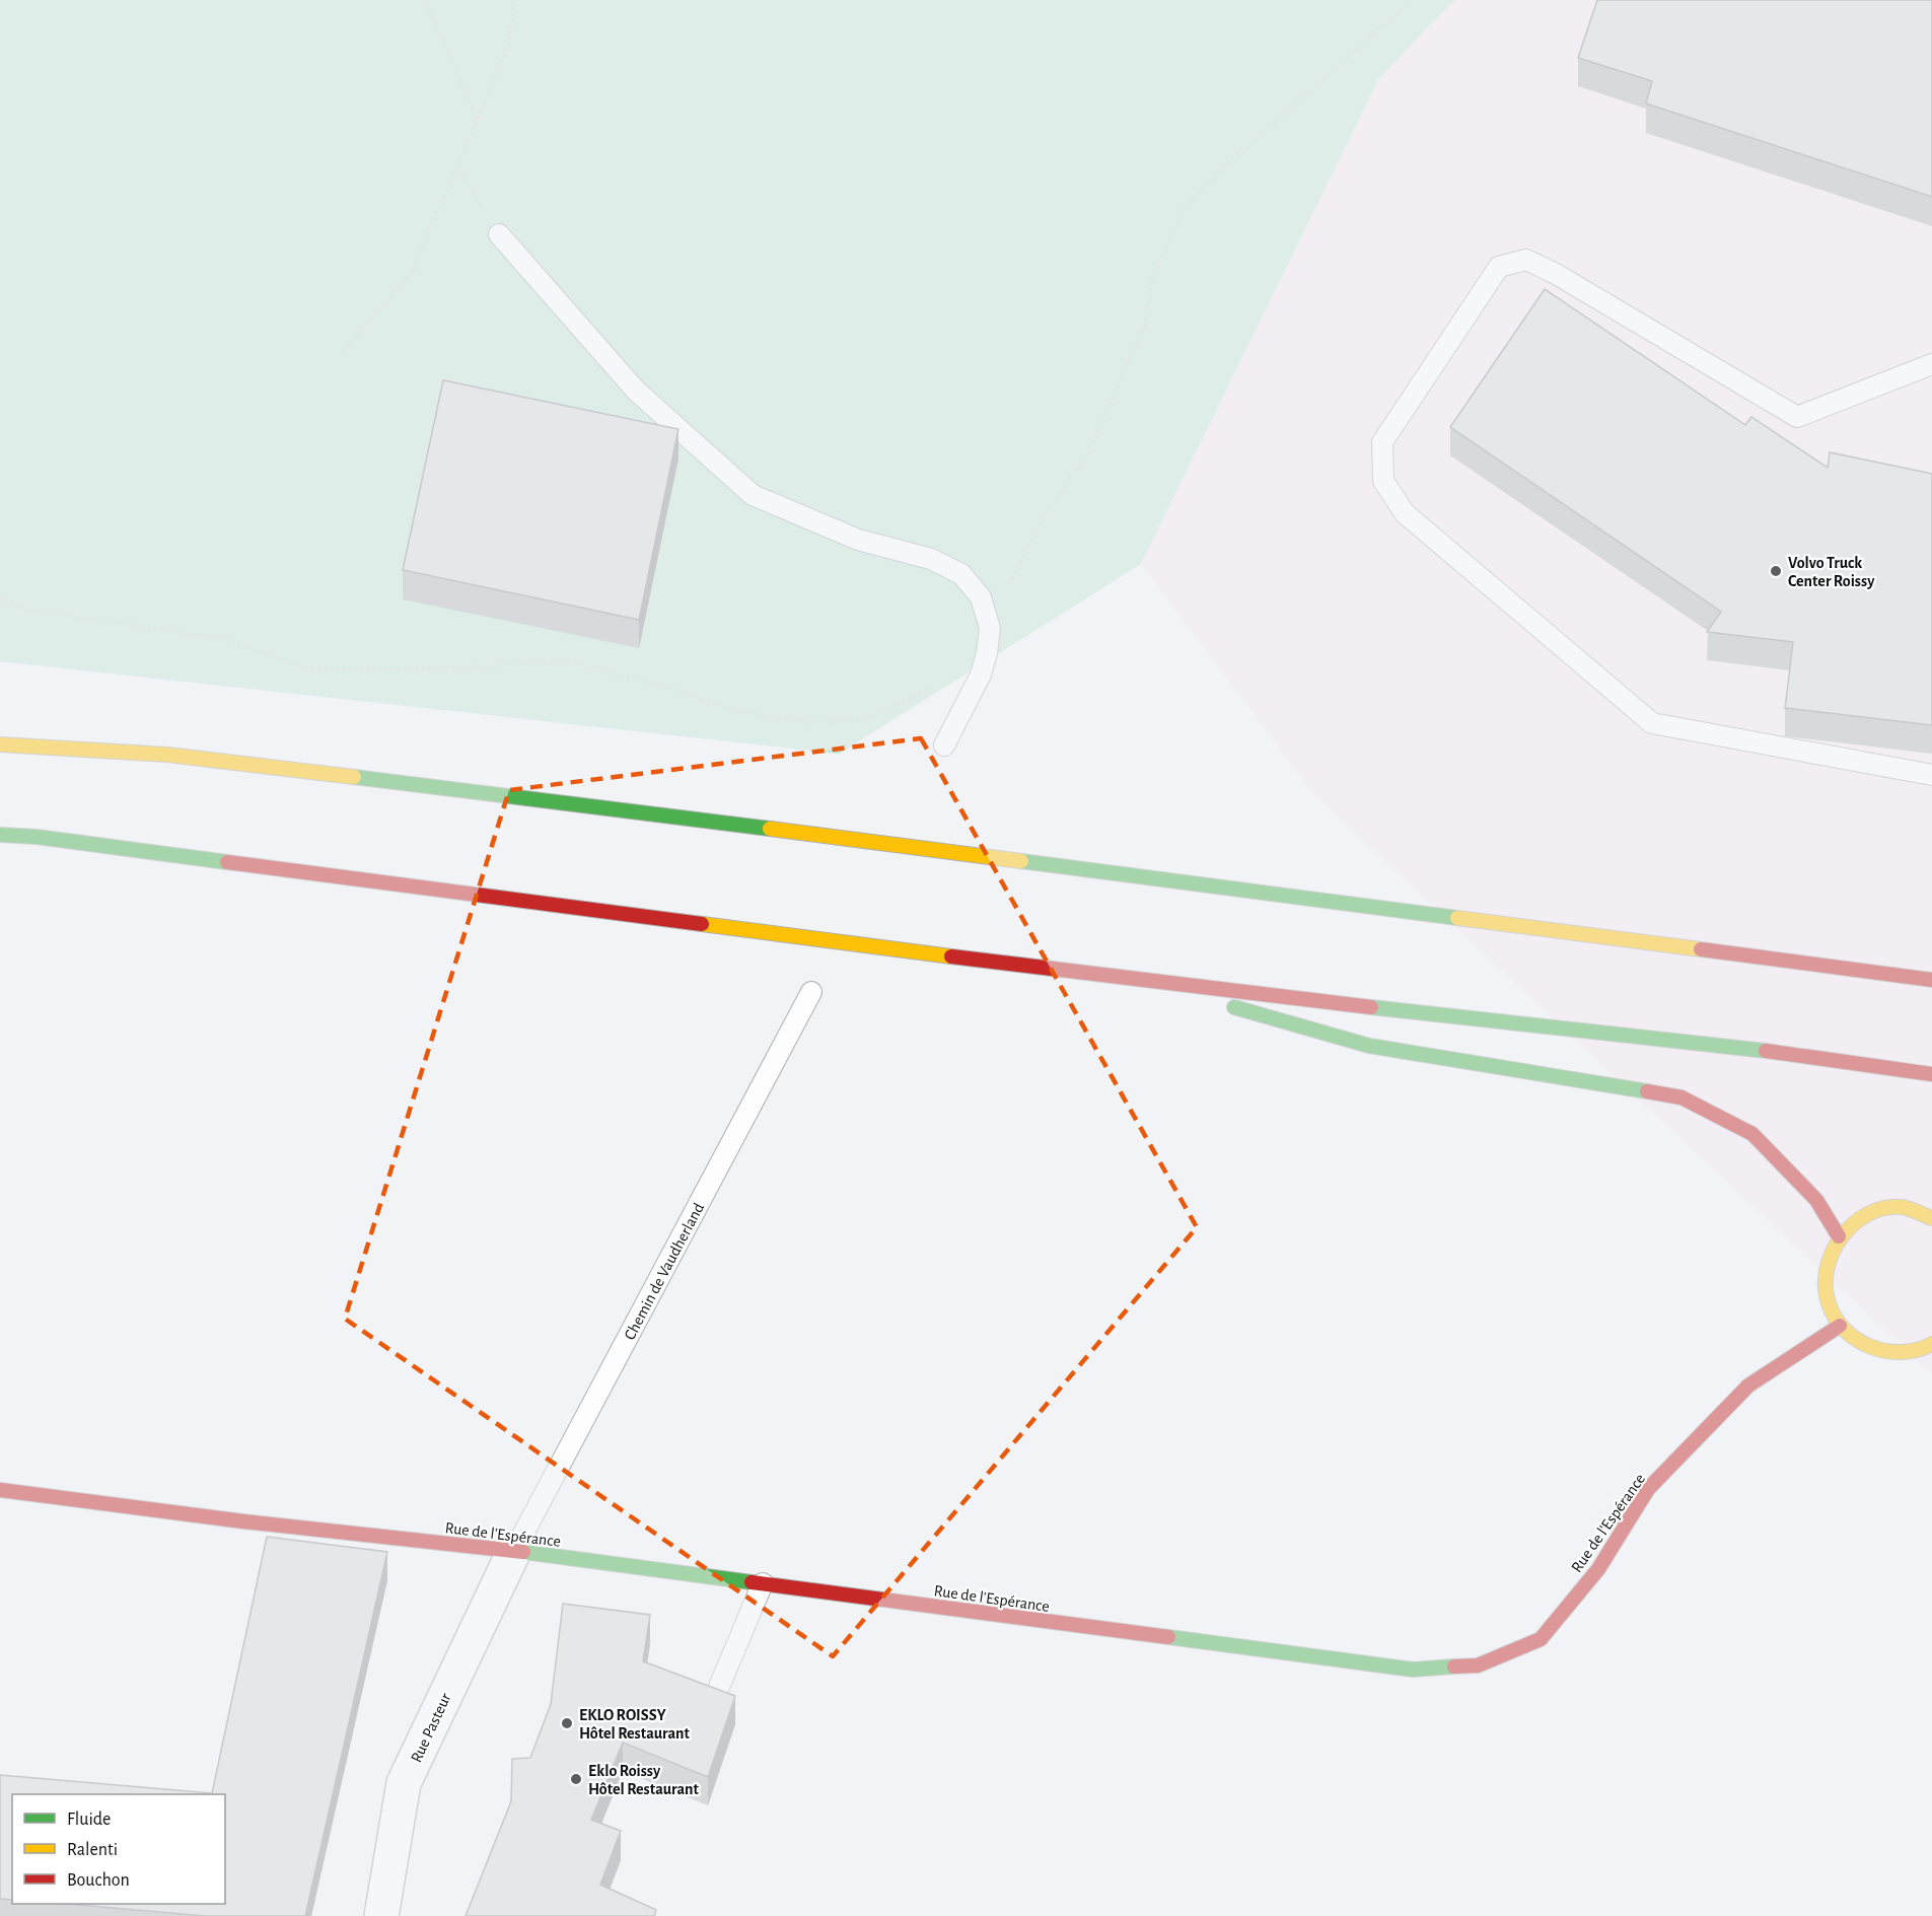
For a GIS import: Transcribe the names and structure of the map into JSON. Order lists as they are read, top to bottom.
{
  "streets": {
    "main road": ["Rue de l'Espérance"],
    "street": ["Rue Pasteur"],
    "lane": ["Chemin de Vaudherland"]
  },
  "crossings": [
    ["Chemin de Vaudherland", "Rue de l'Espérance"],
    ["Chemin de Vaudherland", "Rue Pasteur"],
    ["Rue de l'Espérance", "Rue Pasteur"]
  ],
  "places": ["Volvo Truck Center Roissy", "EKLO ROISSY Hôtel Restaurant", "Eklo Roissy Hôtel Restaurant"],
  "legend": ["Fluide", "Ralenti", "Bouchon"]
}
